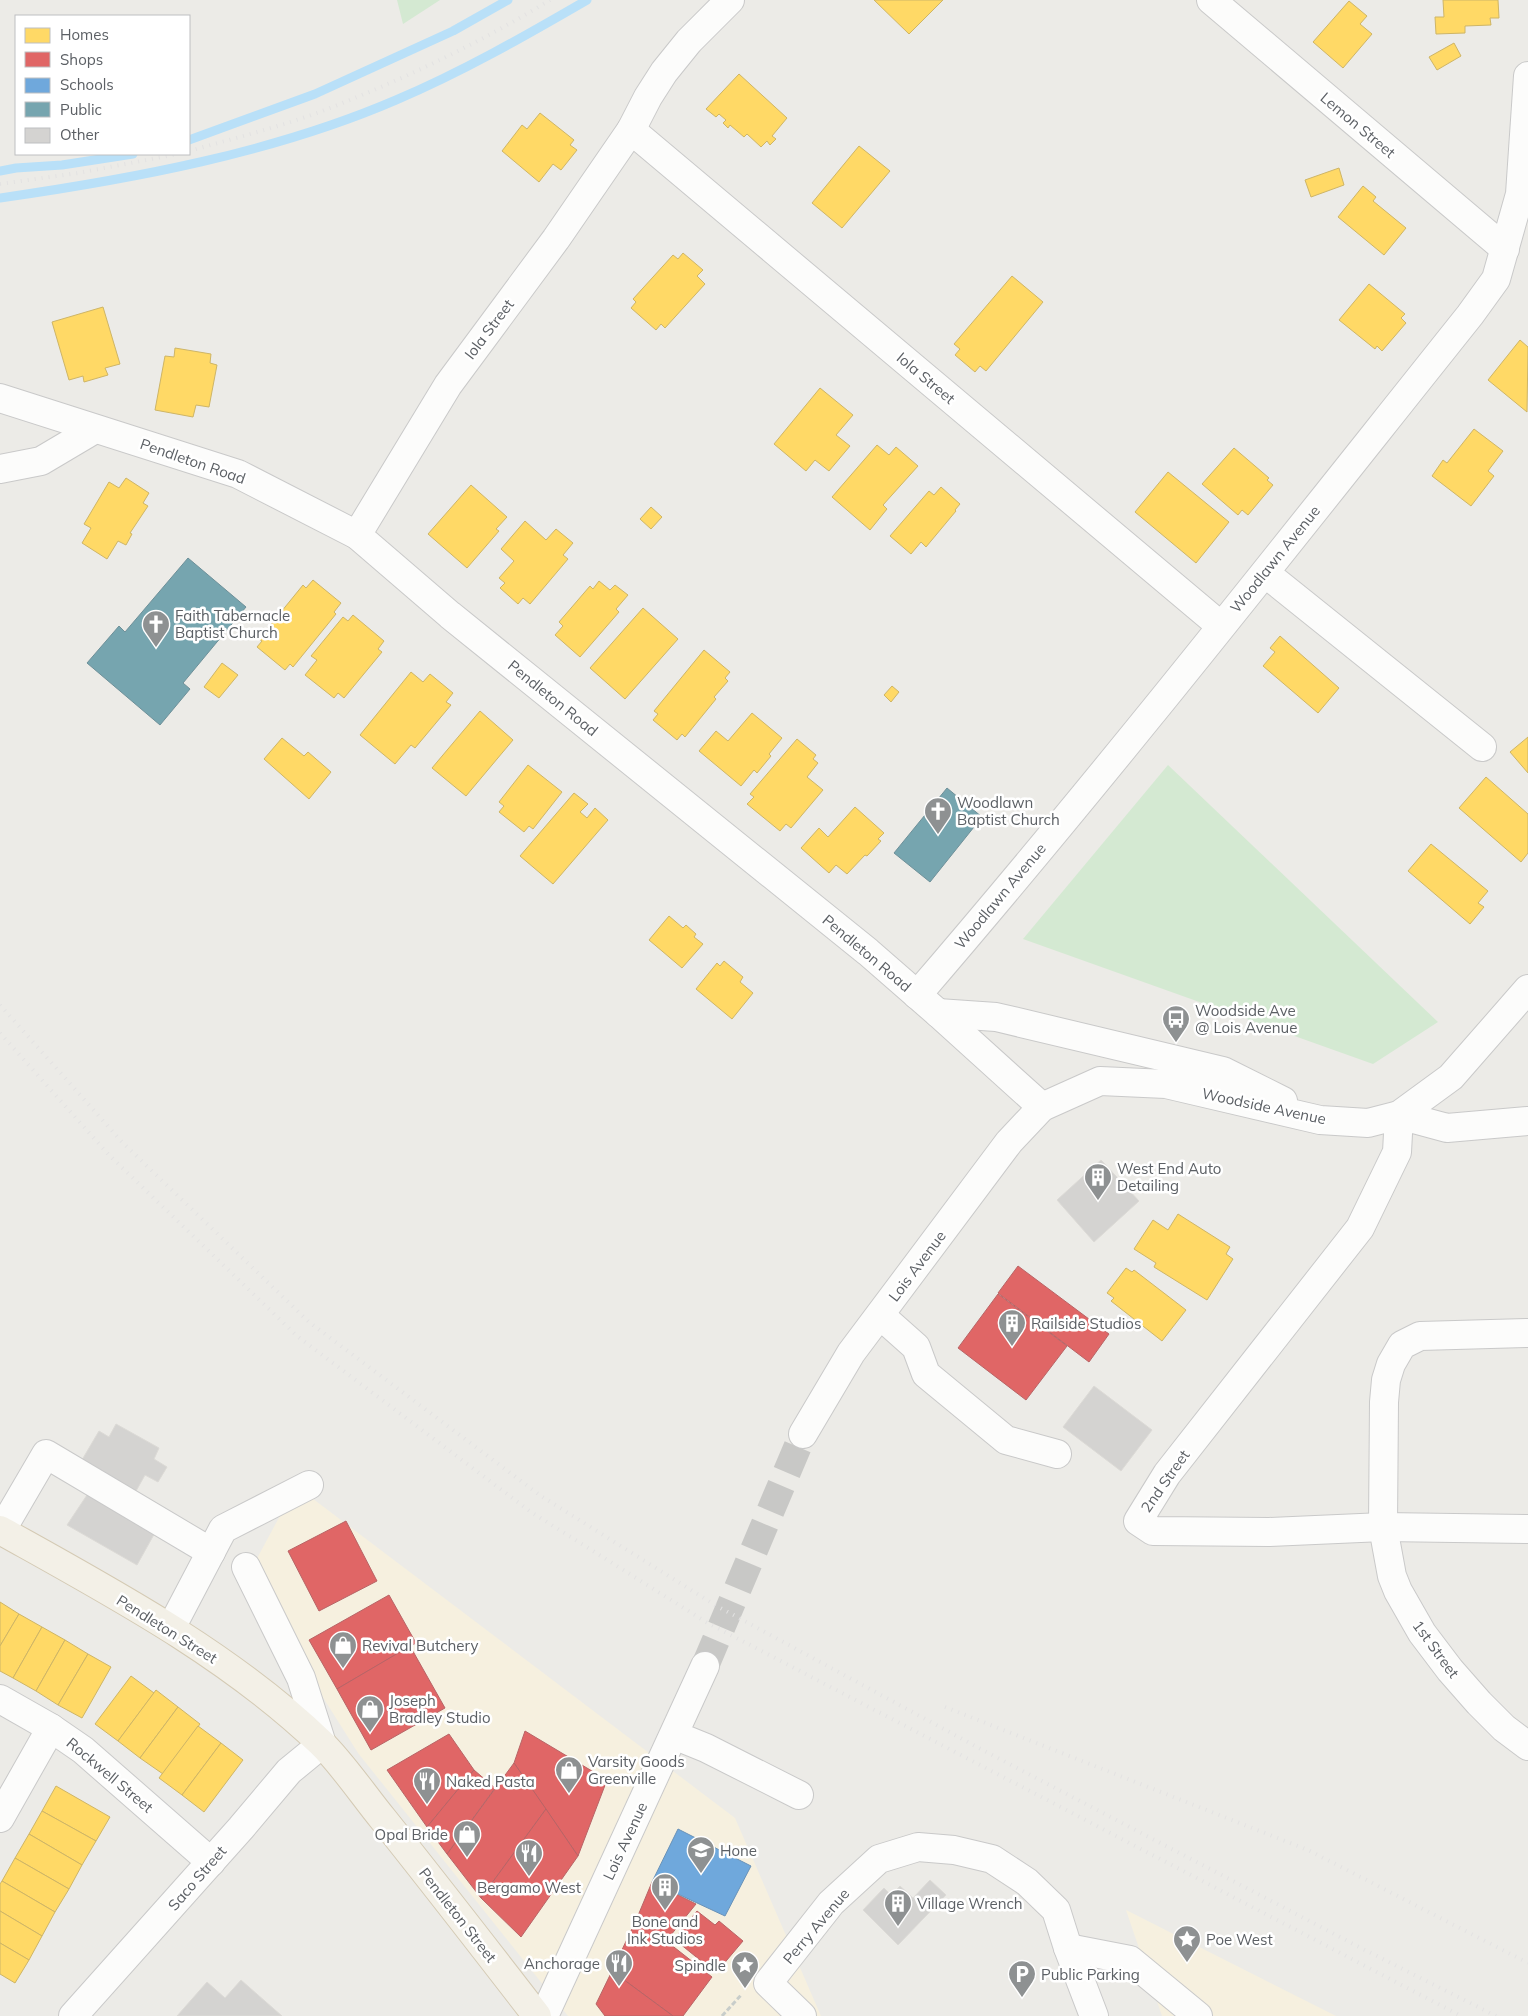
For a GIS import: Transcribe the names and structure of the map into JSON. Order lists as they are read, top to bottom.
{
  "streets": {
    "main road": ["Pendleton Street"],
    "street": [
      "Lemon Street",
      "Iola Street",
      "Pendleton Road",
      "Woodlawn Avenue",
      "Woodside Avenue",
      "Lois Avenue",
      "2nd Street",
      "1st Street",
      "Rockwell Street",
      "Saco Street",
      "Perry Avenue"
    ]
  },
  "crossings": [
    ["Lemon Street", "Woodlawn Avenue"],
    ["Iola Street", "Pendleton Road"],
    ["Iola Street", "Woodlawn Avenue"],
    ["Pendleton Road", "Woodlawn Avenue"],
    ["Pendleton Road", "Woodside Avenue"],
    ["Pendleton Road", "Lois Avenue"],
    ["Woodside Avenue", "Lois Avenue"],
    ["Woodside Avenue", "2nd Street"],
    ["2nd Street", "1st Street"],
    ["Pendleton Street", "Saco Street"],
    ["Rockwell Street", "Saco Street"]
  ],
  "places": {
    "church": ["Faith Tabernacle Baptist Church", "Woodlawn Baptist Church"],
    "bus stop": ["Woodside Ave @ Lois Avenue"],
    "building": [
      "West End Auto Detailing",
      "Railside Studios",
      "Bone and Ink Studios",
      "Village Wrench"
    ],
    "shop": [
      "Revival Butchery",
      "Joseph Bradley Studio",
      "Varsity Goods Greenville",
      "Opal Bride"
    ],
    "restaurant": ["Naked Pasta", "Bergamo West", "Anchorage"],
    "school or university": ["Hone"],
    "place": ["Poe West", "Spindle"],
    "parking": ["Public Parking"]
  },
  "legend": [
    "Homes",
    "Shops",
    "Schools",
    "Public",
    "Other"
  ]
}
